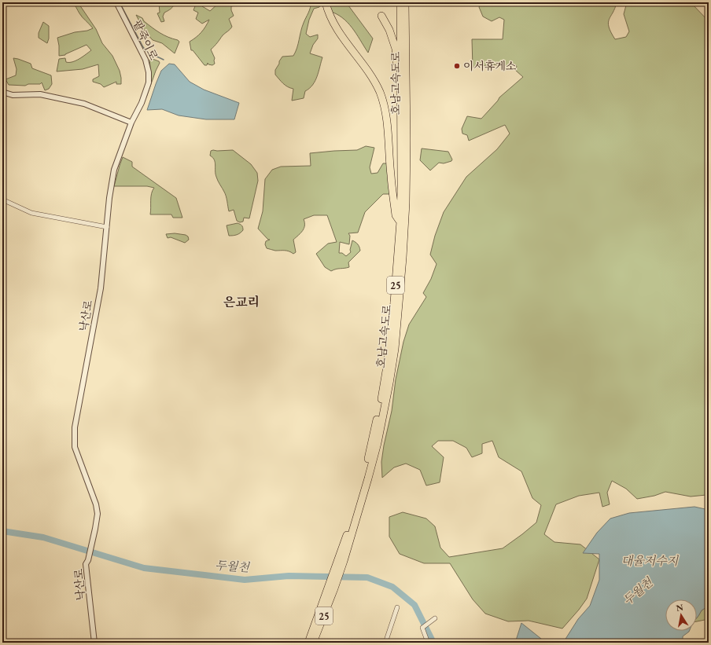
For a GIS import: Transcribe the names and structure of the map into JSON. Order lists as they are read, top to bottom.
{
  "streets": {
    "highway": ["호남고속도로", "25"],
    "street": ["팥죽이로", "낙산로"]
  },
  "crossings": [
    ["팥죽이로", "낙산로"]
  ],
  "districts": ["은교리"],
  "water": ["대율저수지", "두월천"],
  "places": ["이서휴게소"],
  "north": "top"
}
